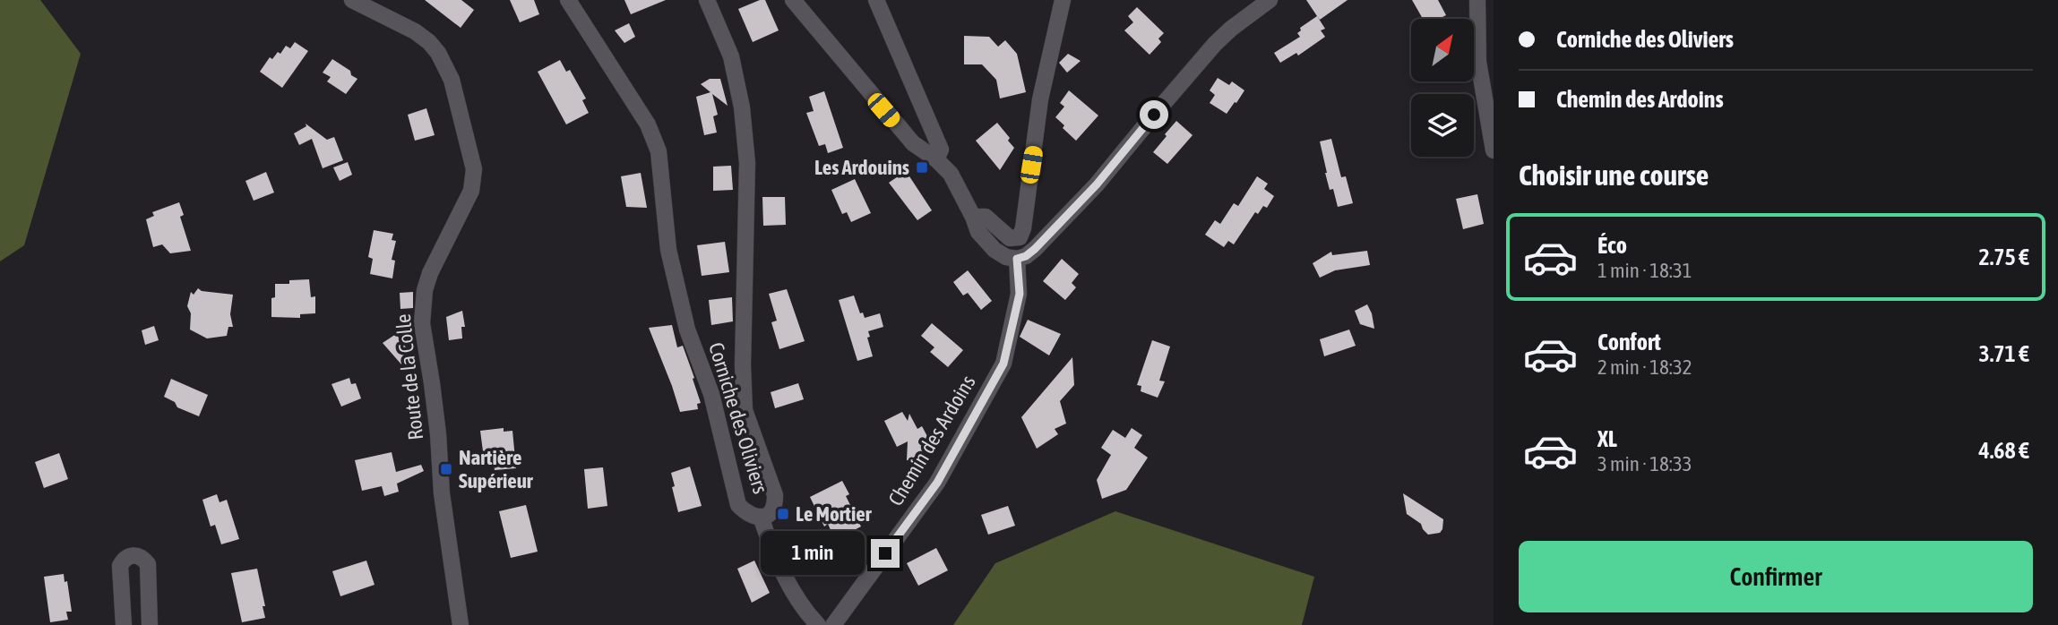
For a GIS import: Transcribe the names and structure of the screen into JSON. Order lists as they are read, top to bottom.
{
  "streets": {
    "street": ["Route de la Colle", "Corniche des Oliviers", "Chemin des Ardoins"]
  },
  "places": {
    "transit": ["Les Ardouins", "Nartière Supérieur", "Le Mortier"]
  },
  "north": "top right",
  "page": {
    "banner": ["Corniche des Oliviers", "Chemin des Ardoins"],
    "heading": "Choisir une course",
    "list": [
      {
        "name": "Éco",
        "note": "1 min · 18:31",
        "value": "2.75 €"
      },
      {
        "name": "Confort",
        "note": "2 min · 18:32",
        "value": "3.71 €"
      },
      {
        "name": "XL",
        "note": "3 min · 18:33",
        "value": "4.68 €"
      }
    ],
    "buttons": "Confirmer",
    "bubble": "1 min"
  }
}
